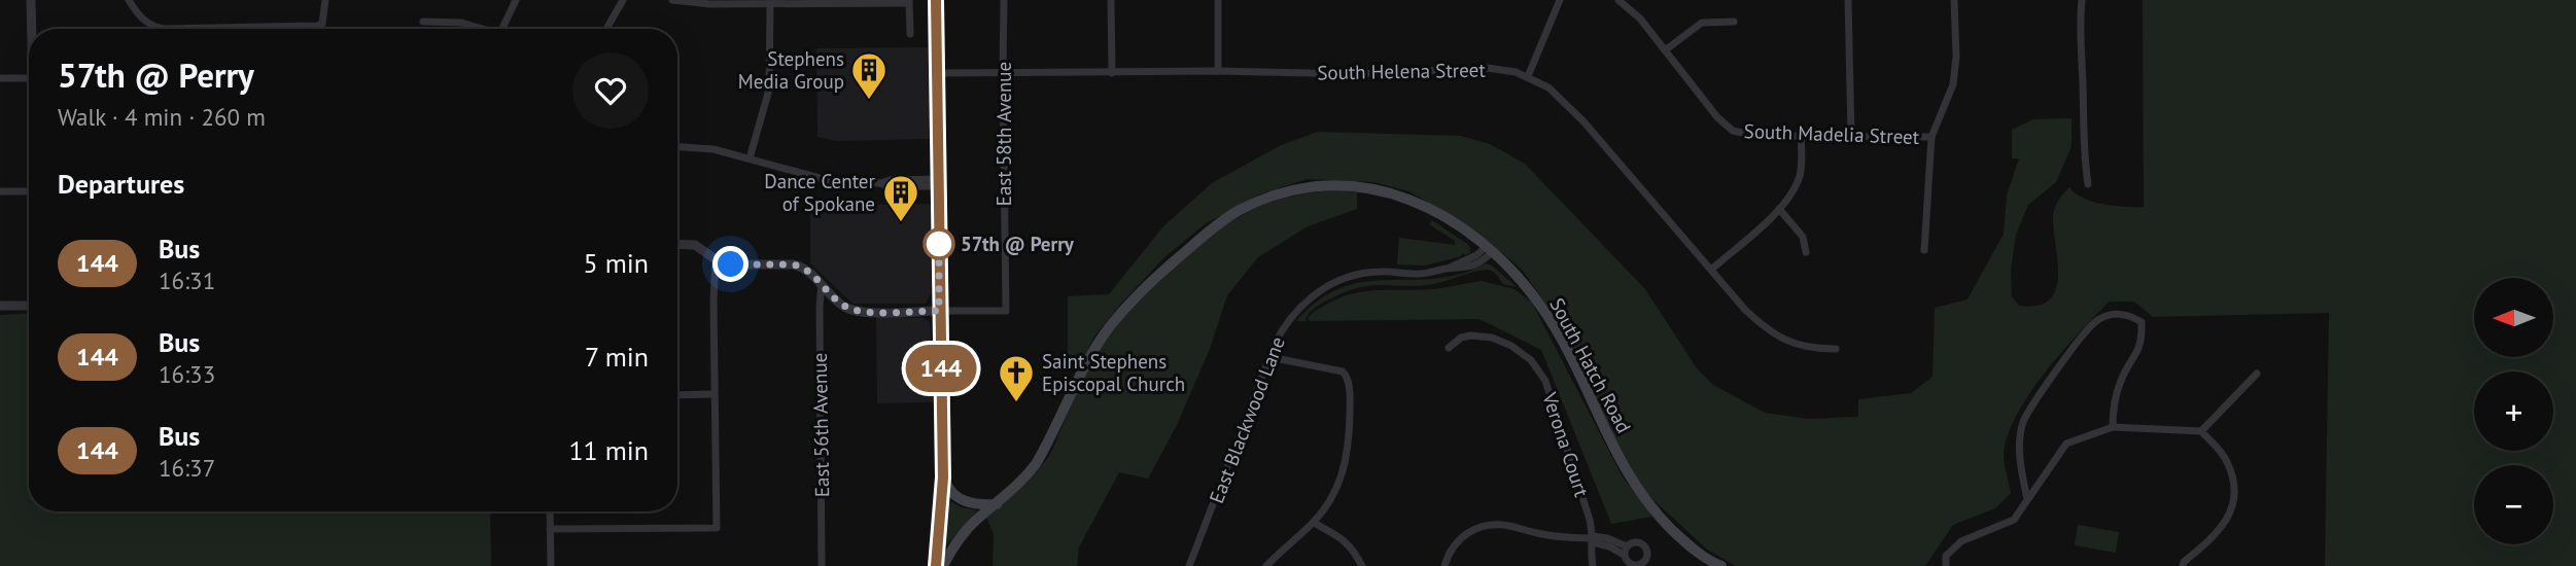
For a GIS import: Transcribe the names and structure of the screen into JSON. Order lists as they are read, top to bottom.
{
  "streets": {
    "main road": ["South Hatch Road"],
    "street": [
      "South Helena Street",
      "East 58th Avenue",
      "South Madelia Street",
      "East Blackwood Lane",
      "East 56th Avenue",
      "Verona Court"
    ]
  },
  "crossings": [
    ["South Helena Street", "East 58th Avenue"],
    ["South Hatch Road", "East Blackwood Lane"]
  ],
  "places": {
    "building": ["Stephens Media Group", "Dance Center of Spokane"],
    "other": ["57th @ Perry"],
    "church": ["Saint Stephens Episcopal Church"]
  },
  "lines": ["bus line 144"],
  "north": "left",
  "page": {
    "on_map": "144",
    "heading": [
      ["57th @ Perry", "Walk · 4 min · 260 m"],
      "Departures"
    ],
    "list": [
      {
        "mark": "144",
        "name": "Bus",
        "note": "16:31",
        "value": "5 min"
      },
      {
        "mark": "144",
        "name": "Bus",
        "note": "16:33",
        "value": "7 min"
      },
      {
        "mark": "144",
        "name": "Bus",
        "note": "16:37",
        "value": "11 min"
      }
    ],
    "map_buttons": ["+", "−"]
  }
}
